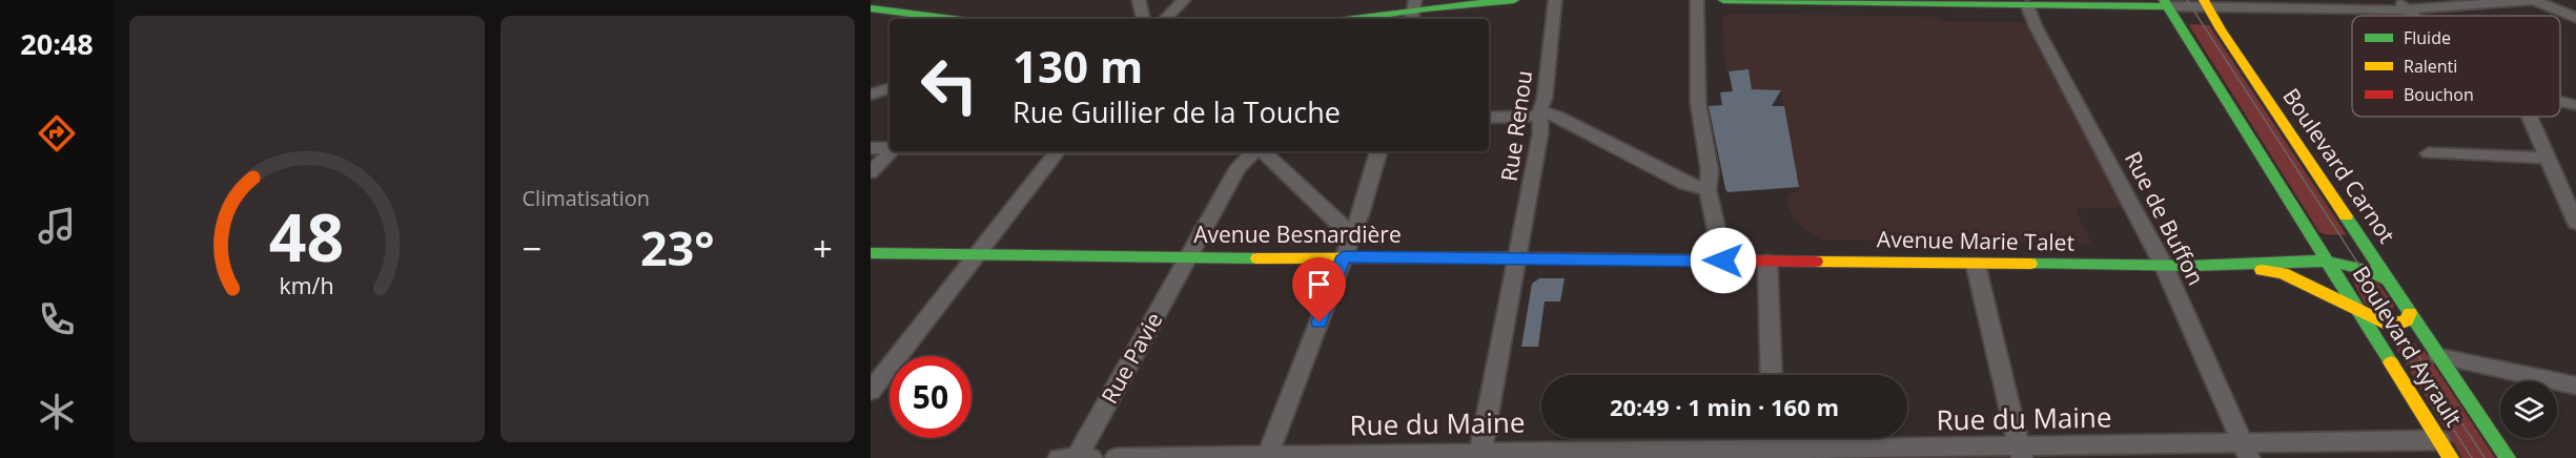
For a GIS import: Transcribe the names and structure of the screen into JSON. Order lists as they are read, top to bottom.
{
  "streets": {
    "main road": [
      "Boulevard Carnot",
      "Avenue Besnardière",
      "Avenue Marie Talet",
      "Boulevard Ayrault"
    ],
    "street": [
      "Rue Renou",
      "Rue de Buffon",
      "Rue Pavie",
      "Rue du Maine"
    ]
  },
  "crossings": [
    ["Rue Renou", "Avenue Besnardière"],
    ["Rue Renou", "Rue du Maine"],
    ["Boulevard Carnot", "Avenue Marie Talet"],
    ["Boulevard Carnot", "Boulevard Ayrault"],
    ["Rue de Buffon", "Avenue Marie Talet"],
    ["Rue de Buffon", "Rue du Maine"],
    ["Avenue Besnardière", "Avenue Marie Talet"],
    ["Avenue Besnardière", "Rue Pavie"],
    ["Avenue Marie Talet", "Boulevard Ayrault"],
    ["Boulevard Ayrault", "Rue du Maine"]
  ],
  "legend": ["Fluide", "Ralenti", "Bouchon"],
  "page": {
    "tabs": "20:48",
    "tile": "Climatisation",
    "turn": ["130 m", "Rue Guillier de la Touche"],
    "heat": ["−", "23°", "+"],
    "limit": "50",
    "trip": "20:49 · 1 min · 160 m",
    "gauge": ["48", "km/h"]
  }
}
